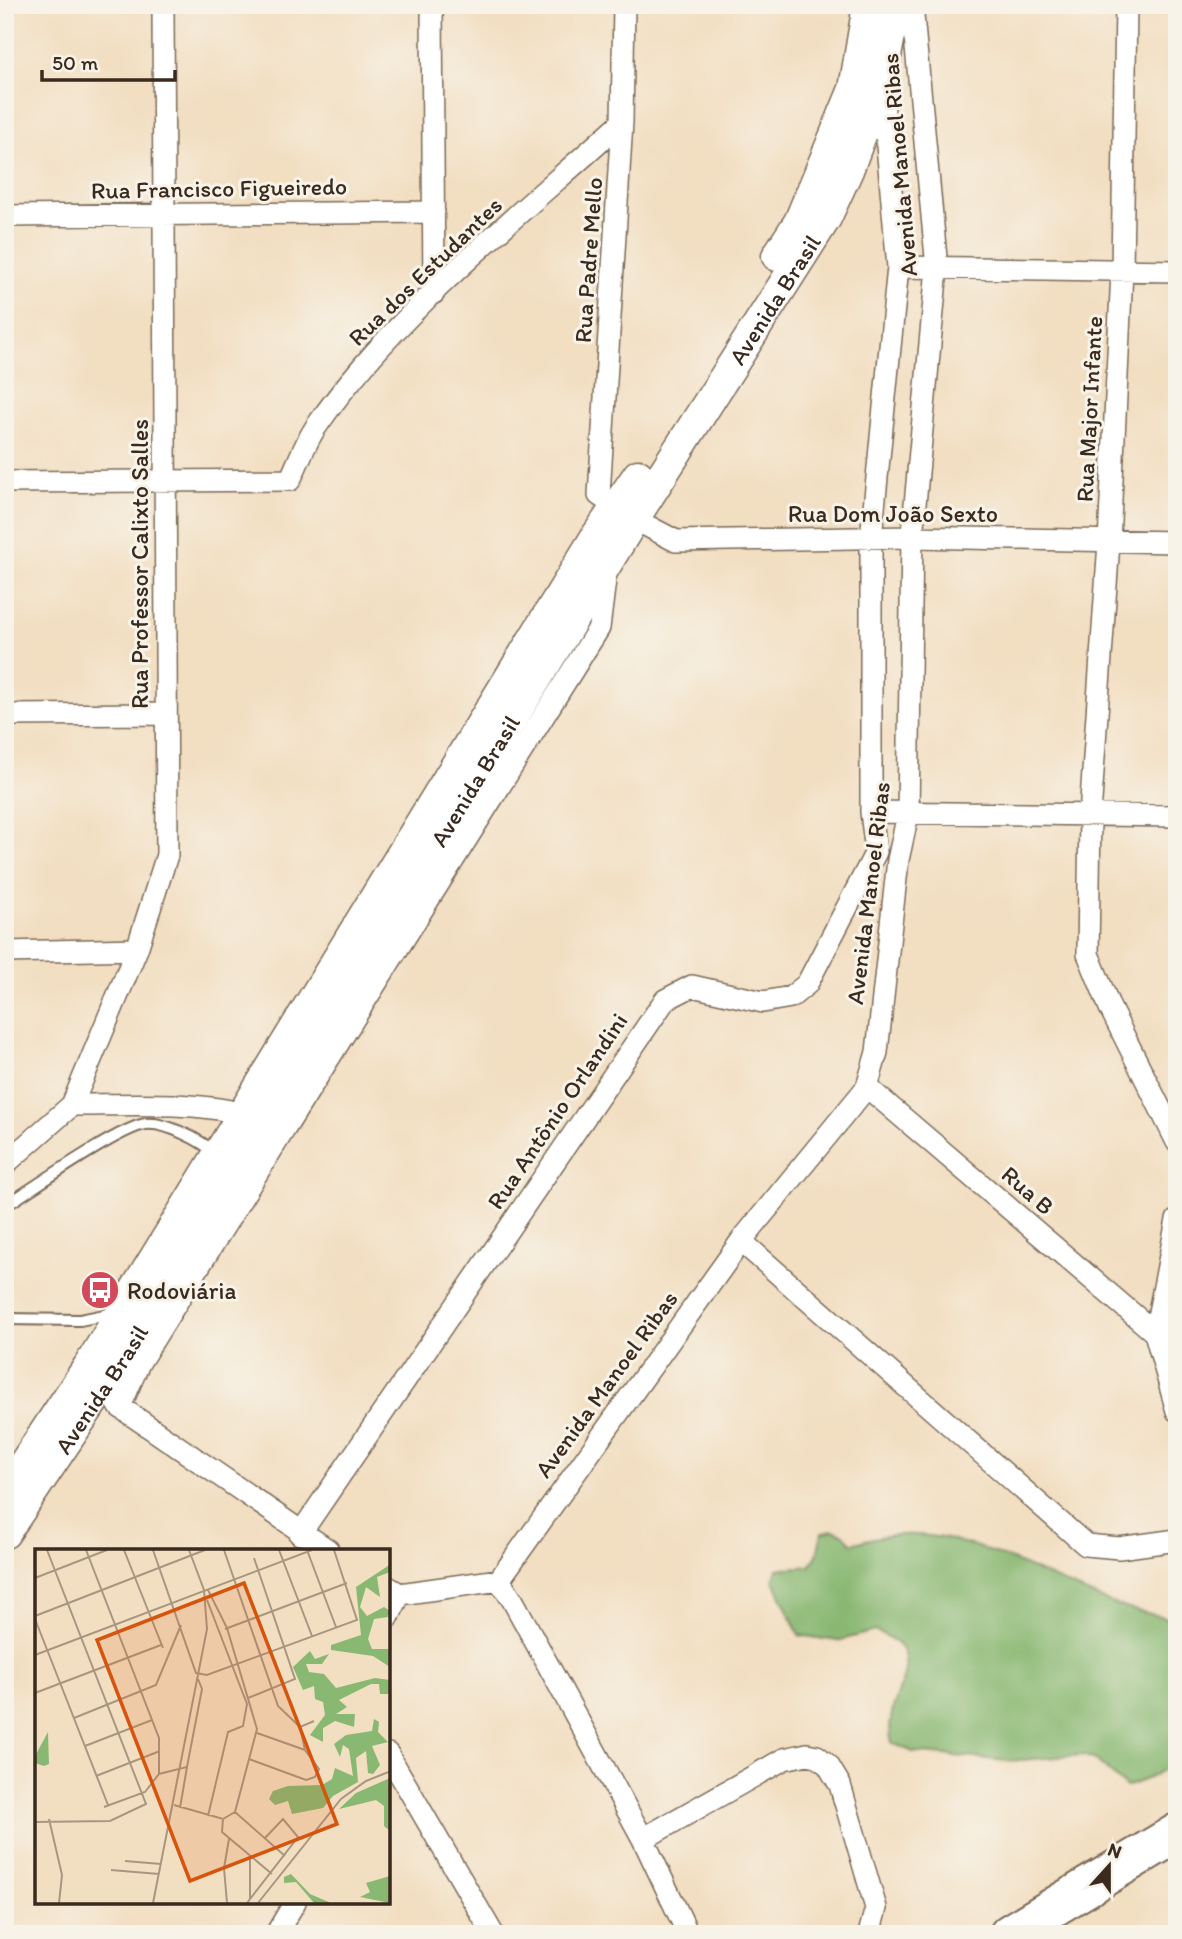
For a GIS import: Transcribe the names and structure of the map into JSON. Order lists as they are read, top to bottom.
{
  "streets": {
    "main road": ["Avenida Brasil"],
    "street": [
      "Avenida Manoel Ribas",
      "Rua Francisco Figueiredo",
      "Rua Padre Mello",
      "Rua dos Estudantes",
      "Rua Major Infante",
      "Rua Dom João Sexto",
      "Rua Professor Calixto Salles",
      "Rua Antônio Orlandini",
      "Rua B"
    ]
  },
  "crossings": [
    ["Avenida Manoel Ribas", "Avenida Brasil"],
    ["Avenida Manoel Ribas", "Rua Dom João Sexto"],
    ["Avenida Manoel Ribas", "Rua B"],
    ["Rua Francisco Figueiredo", "Rua Professor Calixto Salles"],
    ["Rua Padre Mello", "Rua dos Estudantes"],
    ["Rua Padre Mello", "Avenida Brasil"],
    ["Rua Padre Mello", "Rua Dom João Sexto"],
    ["Rua dos Estudantes", "Rua Professor Calixto Salles"],
    ["Avenida Brasil", "Rua Dom João Sexto"],
    ["Rua Major Infante", "Rua Dom João Sexto"]
  ],
  "places": {
    "bus stop": ["Rodoviária"]
  },
  "scale_bar": "50 m",
  "north": "top"
}
